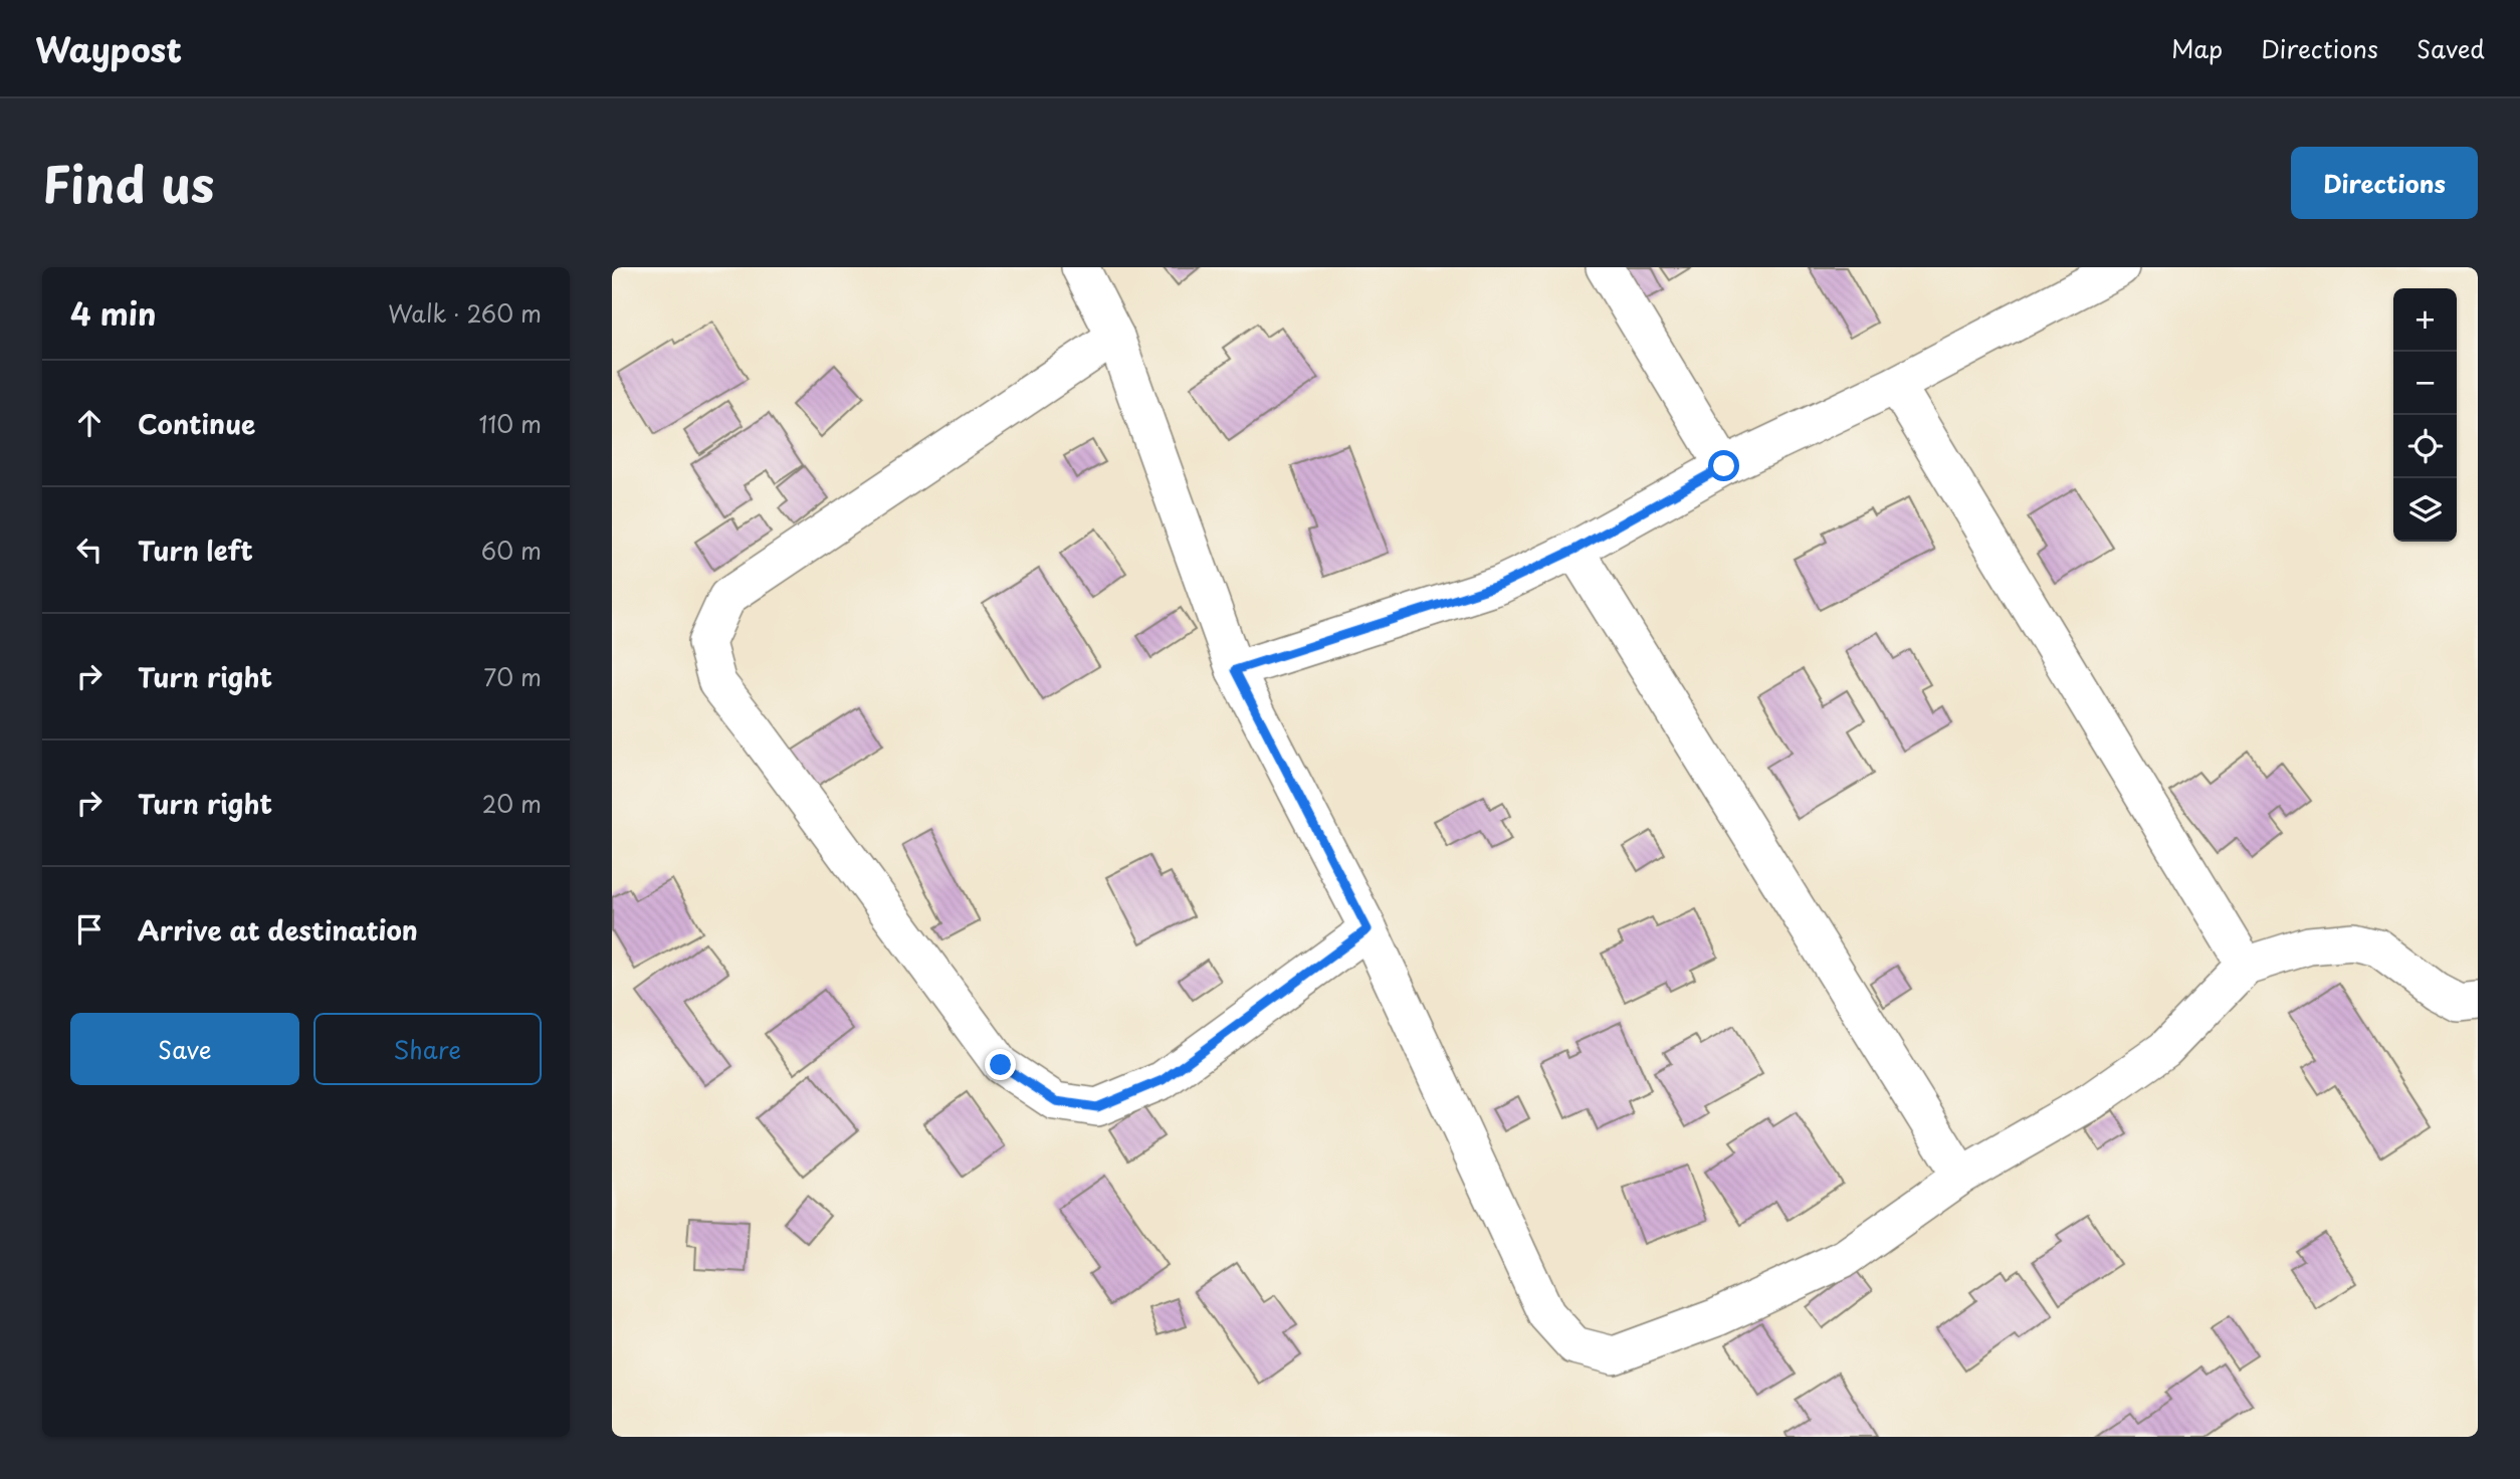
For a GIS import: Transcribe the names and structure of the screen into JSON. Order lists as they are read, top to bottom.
{
  "page": {
    "header": "Waypost",
    "nav": ["Map", "Directions", "Saved"],
    "title": "Find us",
    "buttons": [
      "Directions",
      ["Save", "Share"]
    ],
    "heading": ["4 min", "Walk · 260 m"],
    "map_buttons": ["+", "−"],
    "list": [
      ["Continue", "110 m"],
      ["Turn left", "60 m"],
      ["Turn right", "70 m"],
      ["Turn right", "20 m"],
      "Arrive at destination"
    ]
  }
}
